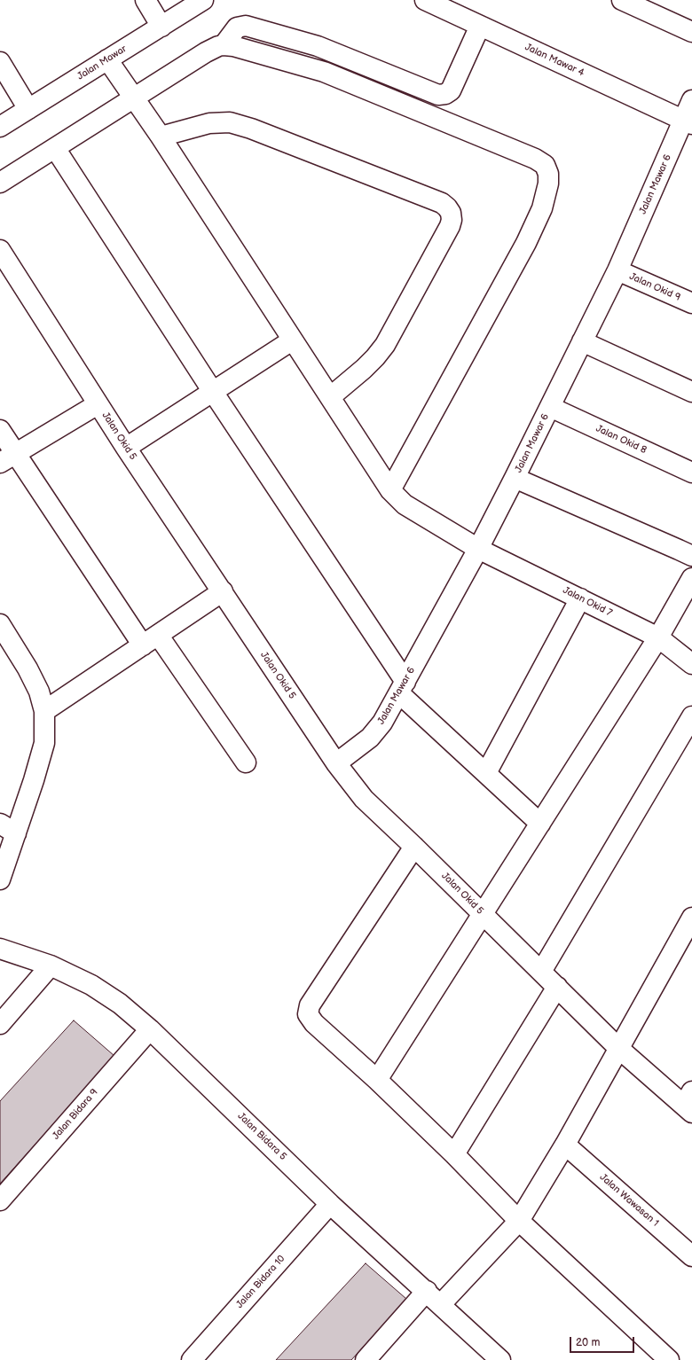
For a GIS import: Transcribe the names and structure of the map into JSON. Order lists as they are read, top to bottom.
{
  "streets": {
    "street": [
      "Jalan Mawar 4",
      "Jalan Mawar",
      "Jalan Mawar 6",
      "Jalan Okid 9",
      "Jalan Okid 5",
      "Jalan Okid 8",
      "Jalan Okid 7",
      "Jalan Bidara 9",
      "Jalan Bidara 5",
      "Jalan Wawasan 1",
      "Jalan Bidara 10"
    ]
  },
  "crossings": [
    ["Jalan Mawar 4", "Jalan Mawar 6"],
    ["Jalan Mawar", "Jalan Okid 7"],
    ["Jalan Mawar 6", "Jalan Okid 9"],
    ["Jalan Mawar 6", "Jalan Okid 5"],
    ["Jalan Mawar 6", "Jalan Okid 8"],
    ["Jalan Mawar 6", "Jalan Okid 7"],
    ["Jalan Bidara 9", "Jalan Bidara 5"],
    ["Jalan Bidara 5", "Jalan Bidara 10"]
  ],
  "scale_bar": "20 m"
}
